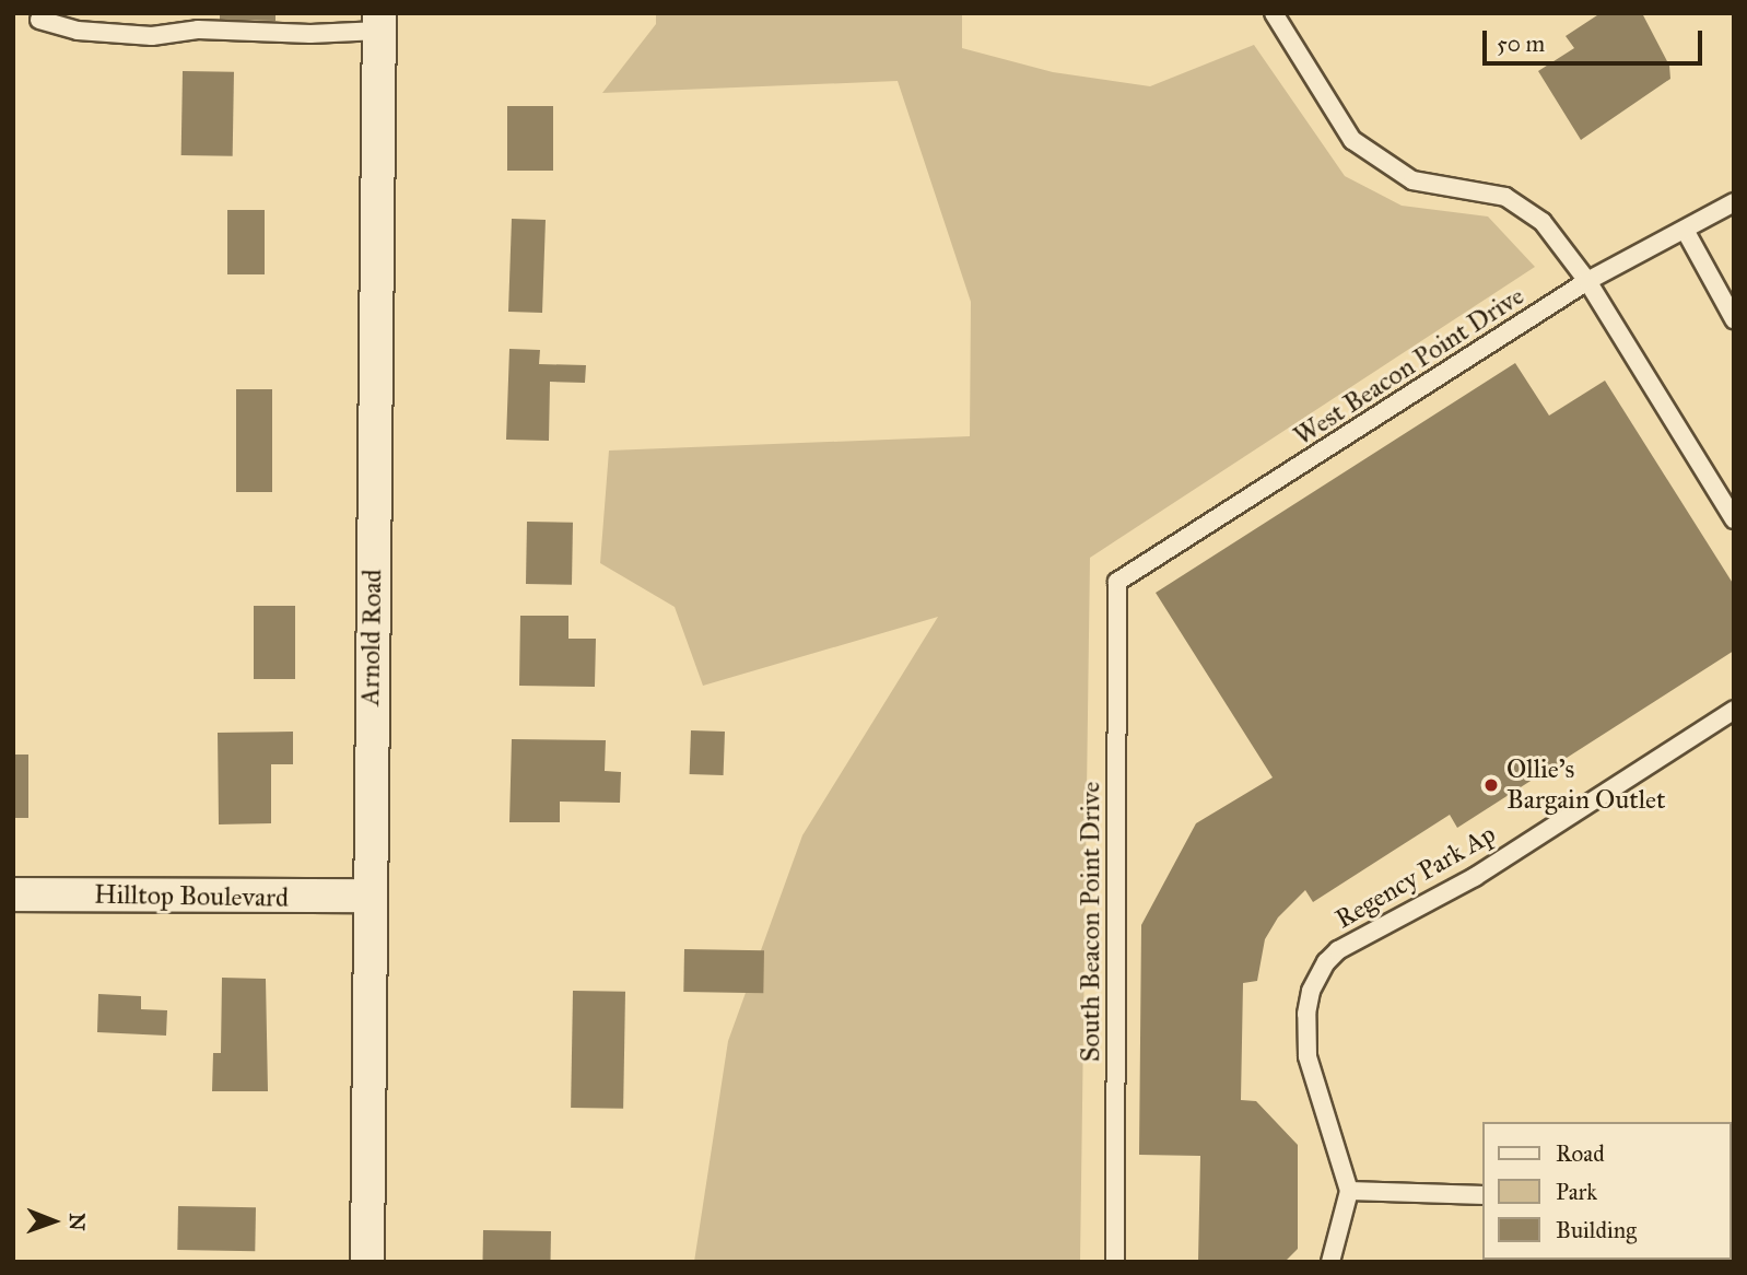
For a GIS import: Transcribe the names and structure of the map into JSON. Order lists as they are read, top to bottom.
{
  "streets": {
    "street": ["Arnold Road", "Hilltop Boulevard"],
    "lane": ["West Beacon Point Drive", "Regency Park Ap", "South Beacon Point Drive"]
  },
  "crossings": [
    ["West Beacon Point Drive", "South Beacon Point Drive"],
    ["Arnold Road", "Hilltop Boulevard"]
  ],
  "places": ["Ollie's Bargain Outlet"],
  "legend": ["Road", "Park", "Building"],
  "scale_bar": "50 m",
  "north": "right"
}
